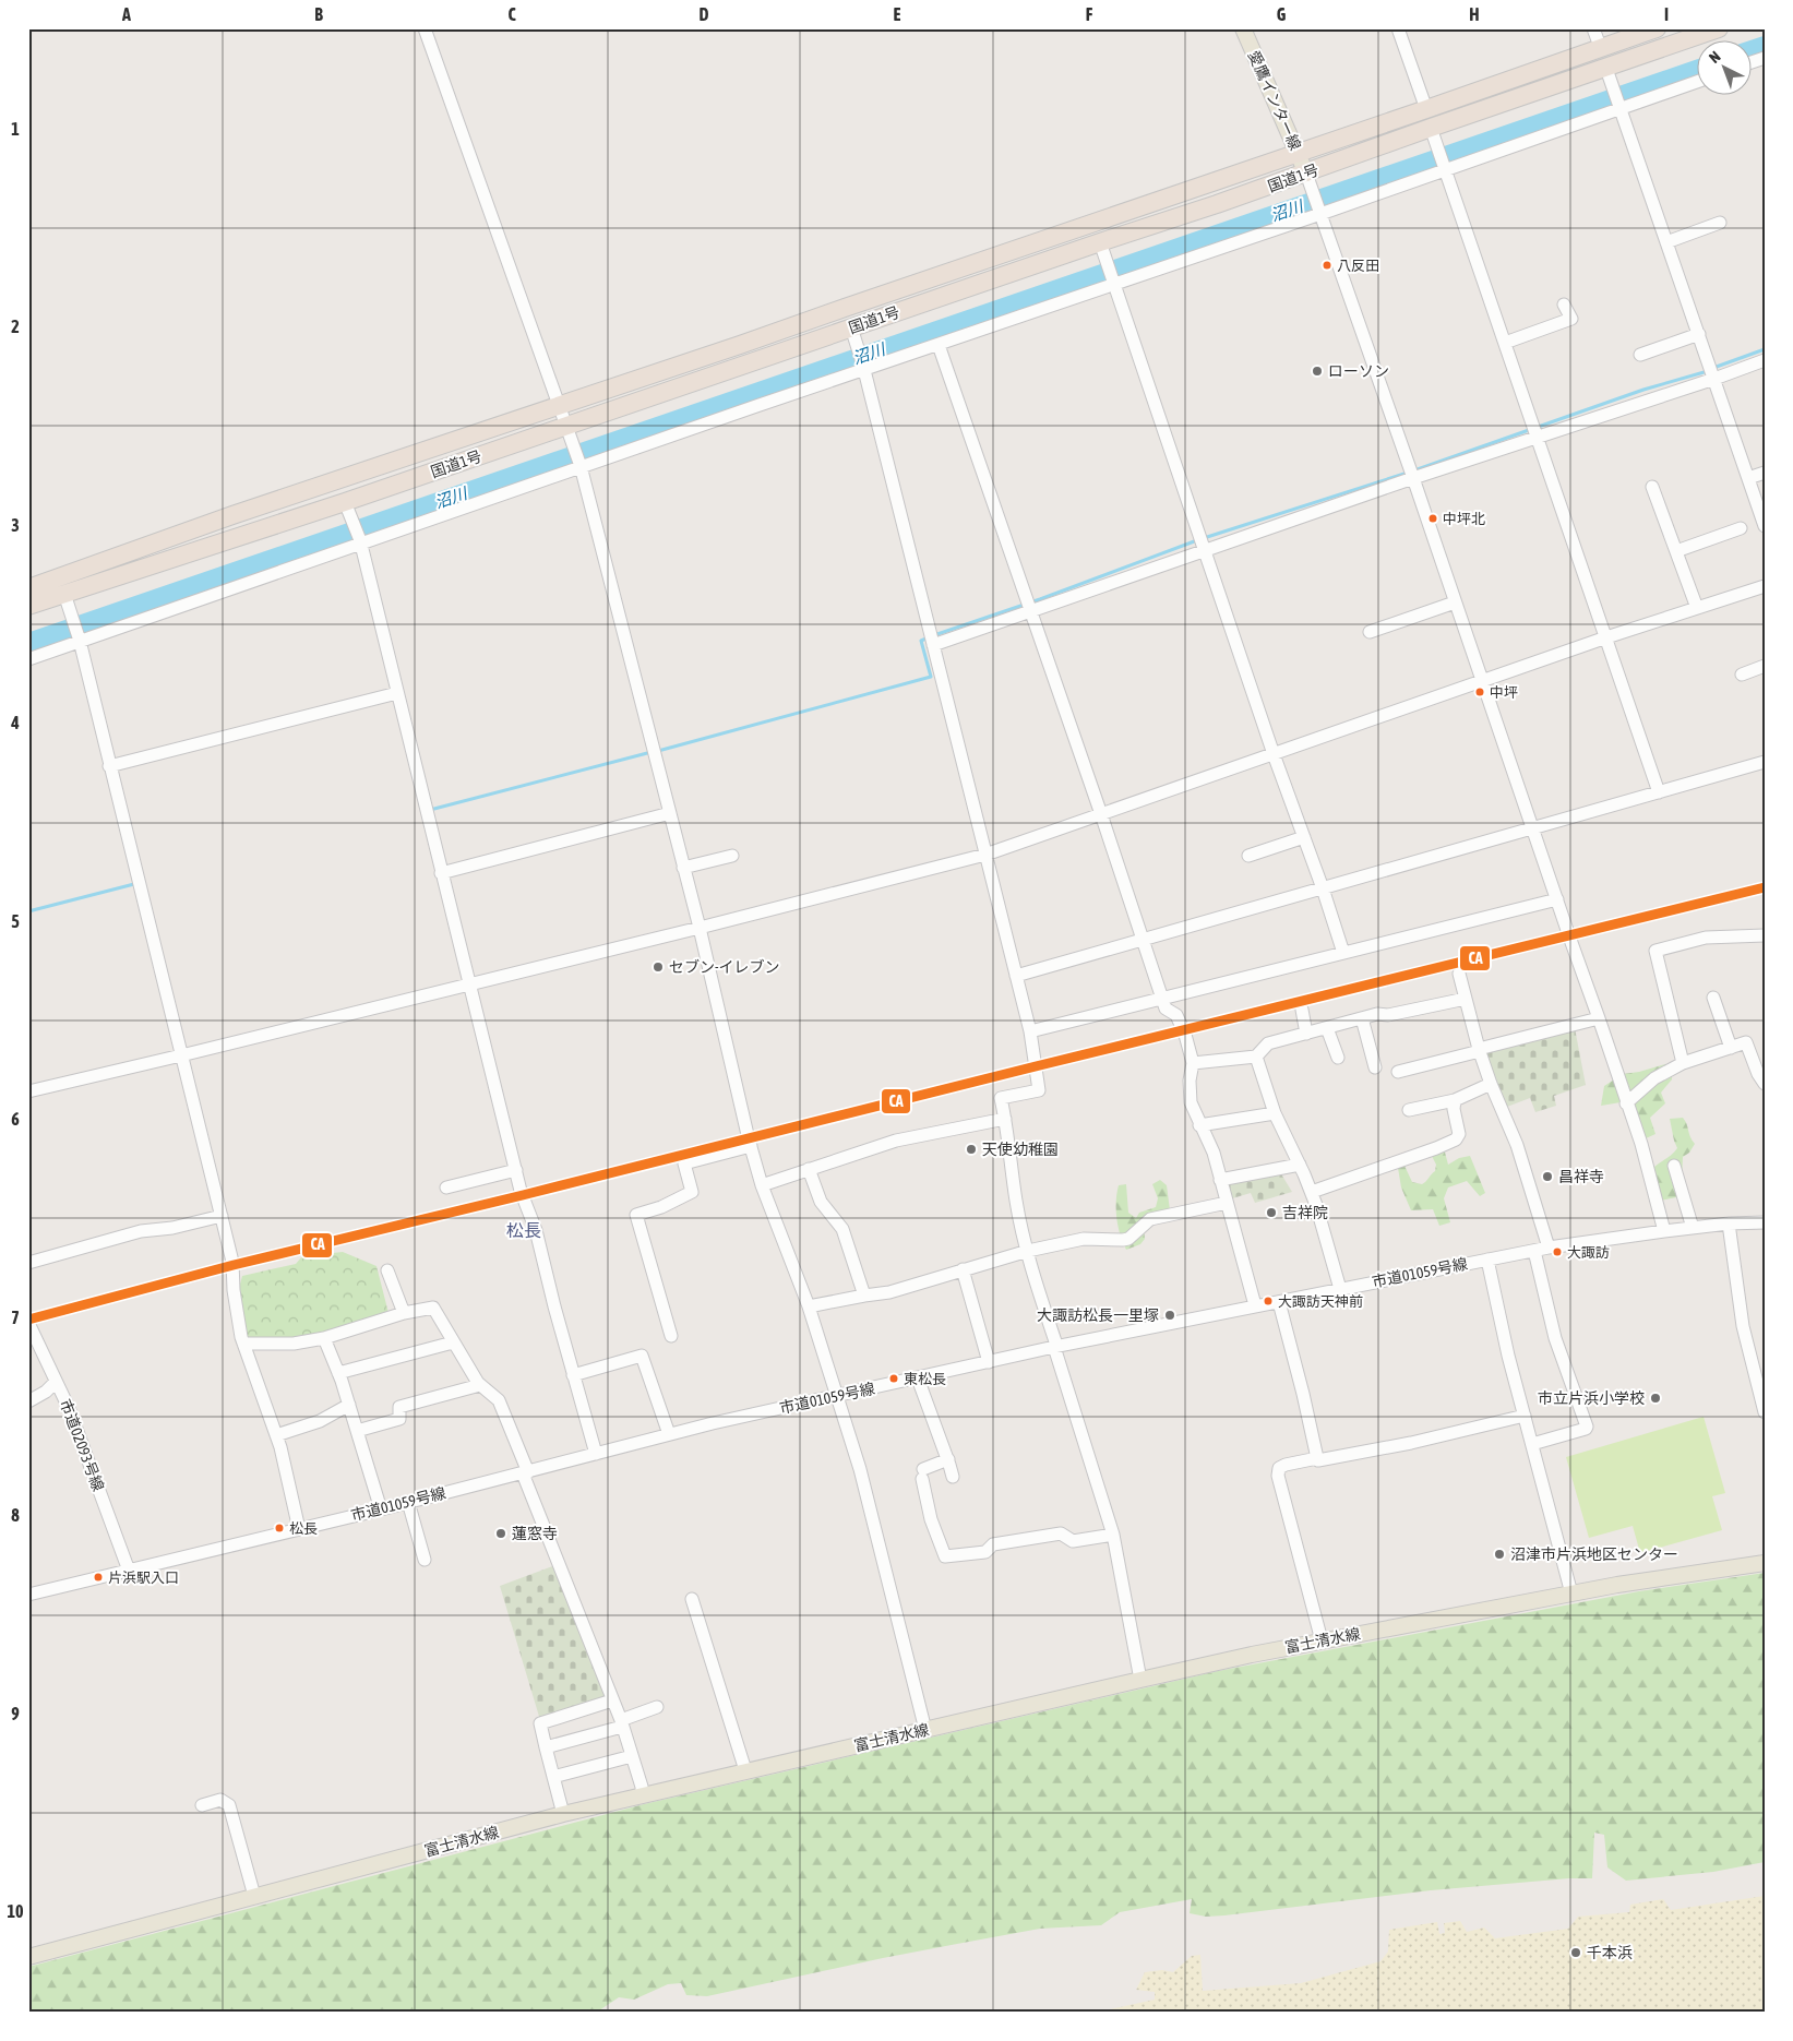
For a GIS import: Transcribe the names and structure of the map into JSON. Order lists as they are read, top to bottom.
{
  "streets": {
    "highway": ["国道1号"],
    "main road": ["愛鷹インター線", "富士清水線"],
    "street": ["市道01059号線", "市道02093号線"]
  },
  "crossings": [
    ["愛鷹インター線", "国道1号"],
    ["市道01059号線", "市道02093号線"]
  ],
  "districts": ["松長"],
  "water": ["沼川"],
  "places": [
    "八反田",
    "ローソン",
    "中坪北",
    "中坪",
    "セブン-イレブン",
    "天使幼稚園",
    "昌祥寺",
    "吉祥院",
    "大諏訪",
    "大諏訪天神前",
    "大諏訪松長一里塚",
    "東松長",
    "市立片浜小学校",
    "松長",
    "蓮窓寺",
    "沼津市片浜地区センター",
    "片浜駅入口",
    "千本浜"
  ],
  "lines": ["transit line CA"],
  "north": "top left",
  "grid": {
    "columns": [
      "A",
      "B",
      "C",
      "D",
      "E",
      "F",
      "G",
      "H",
      "I"
    ],
    "rows": [
      "1",
      "2",
      "3",
      "4",
      "5",
      "6",
      "7",
      "8",
      "9",
      "10"
    ]
  }
}
